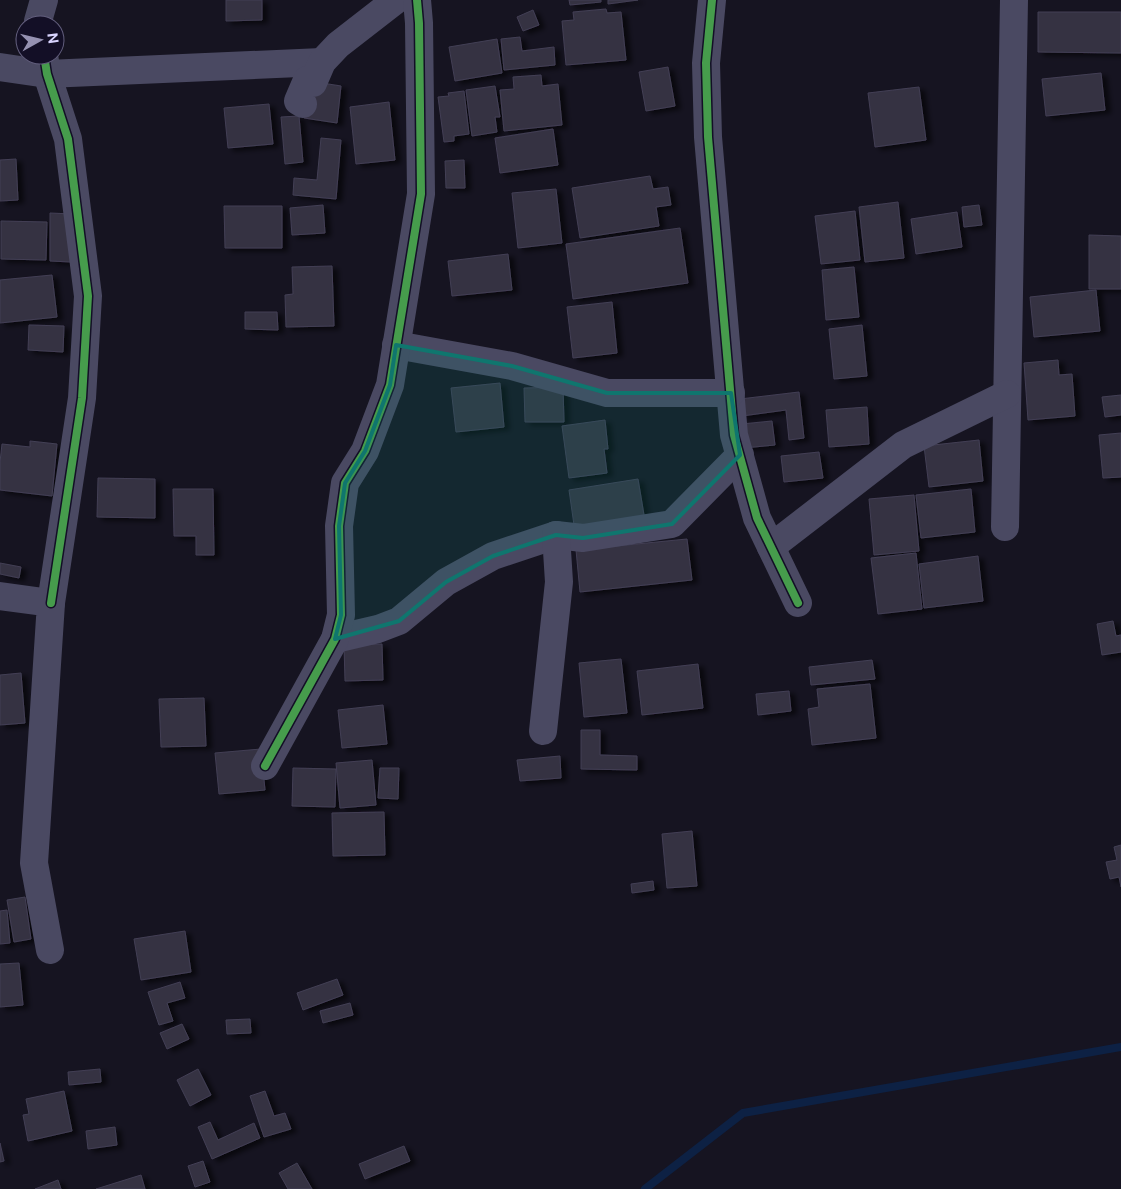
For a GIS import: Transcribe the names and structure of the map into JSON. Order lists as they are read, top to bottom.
{
  "north": "right"
}
